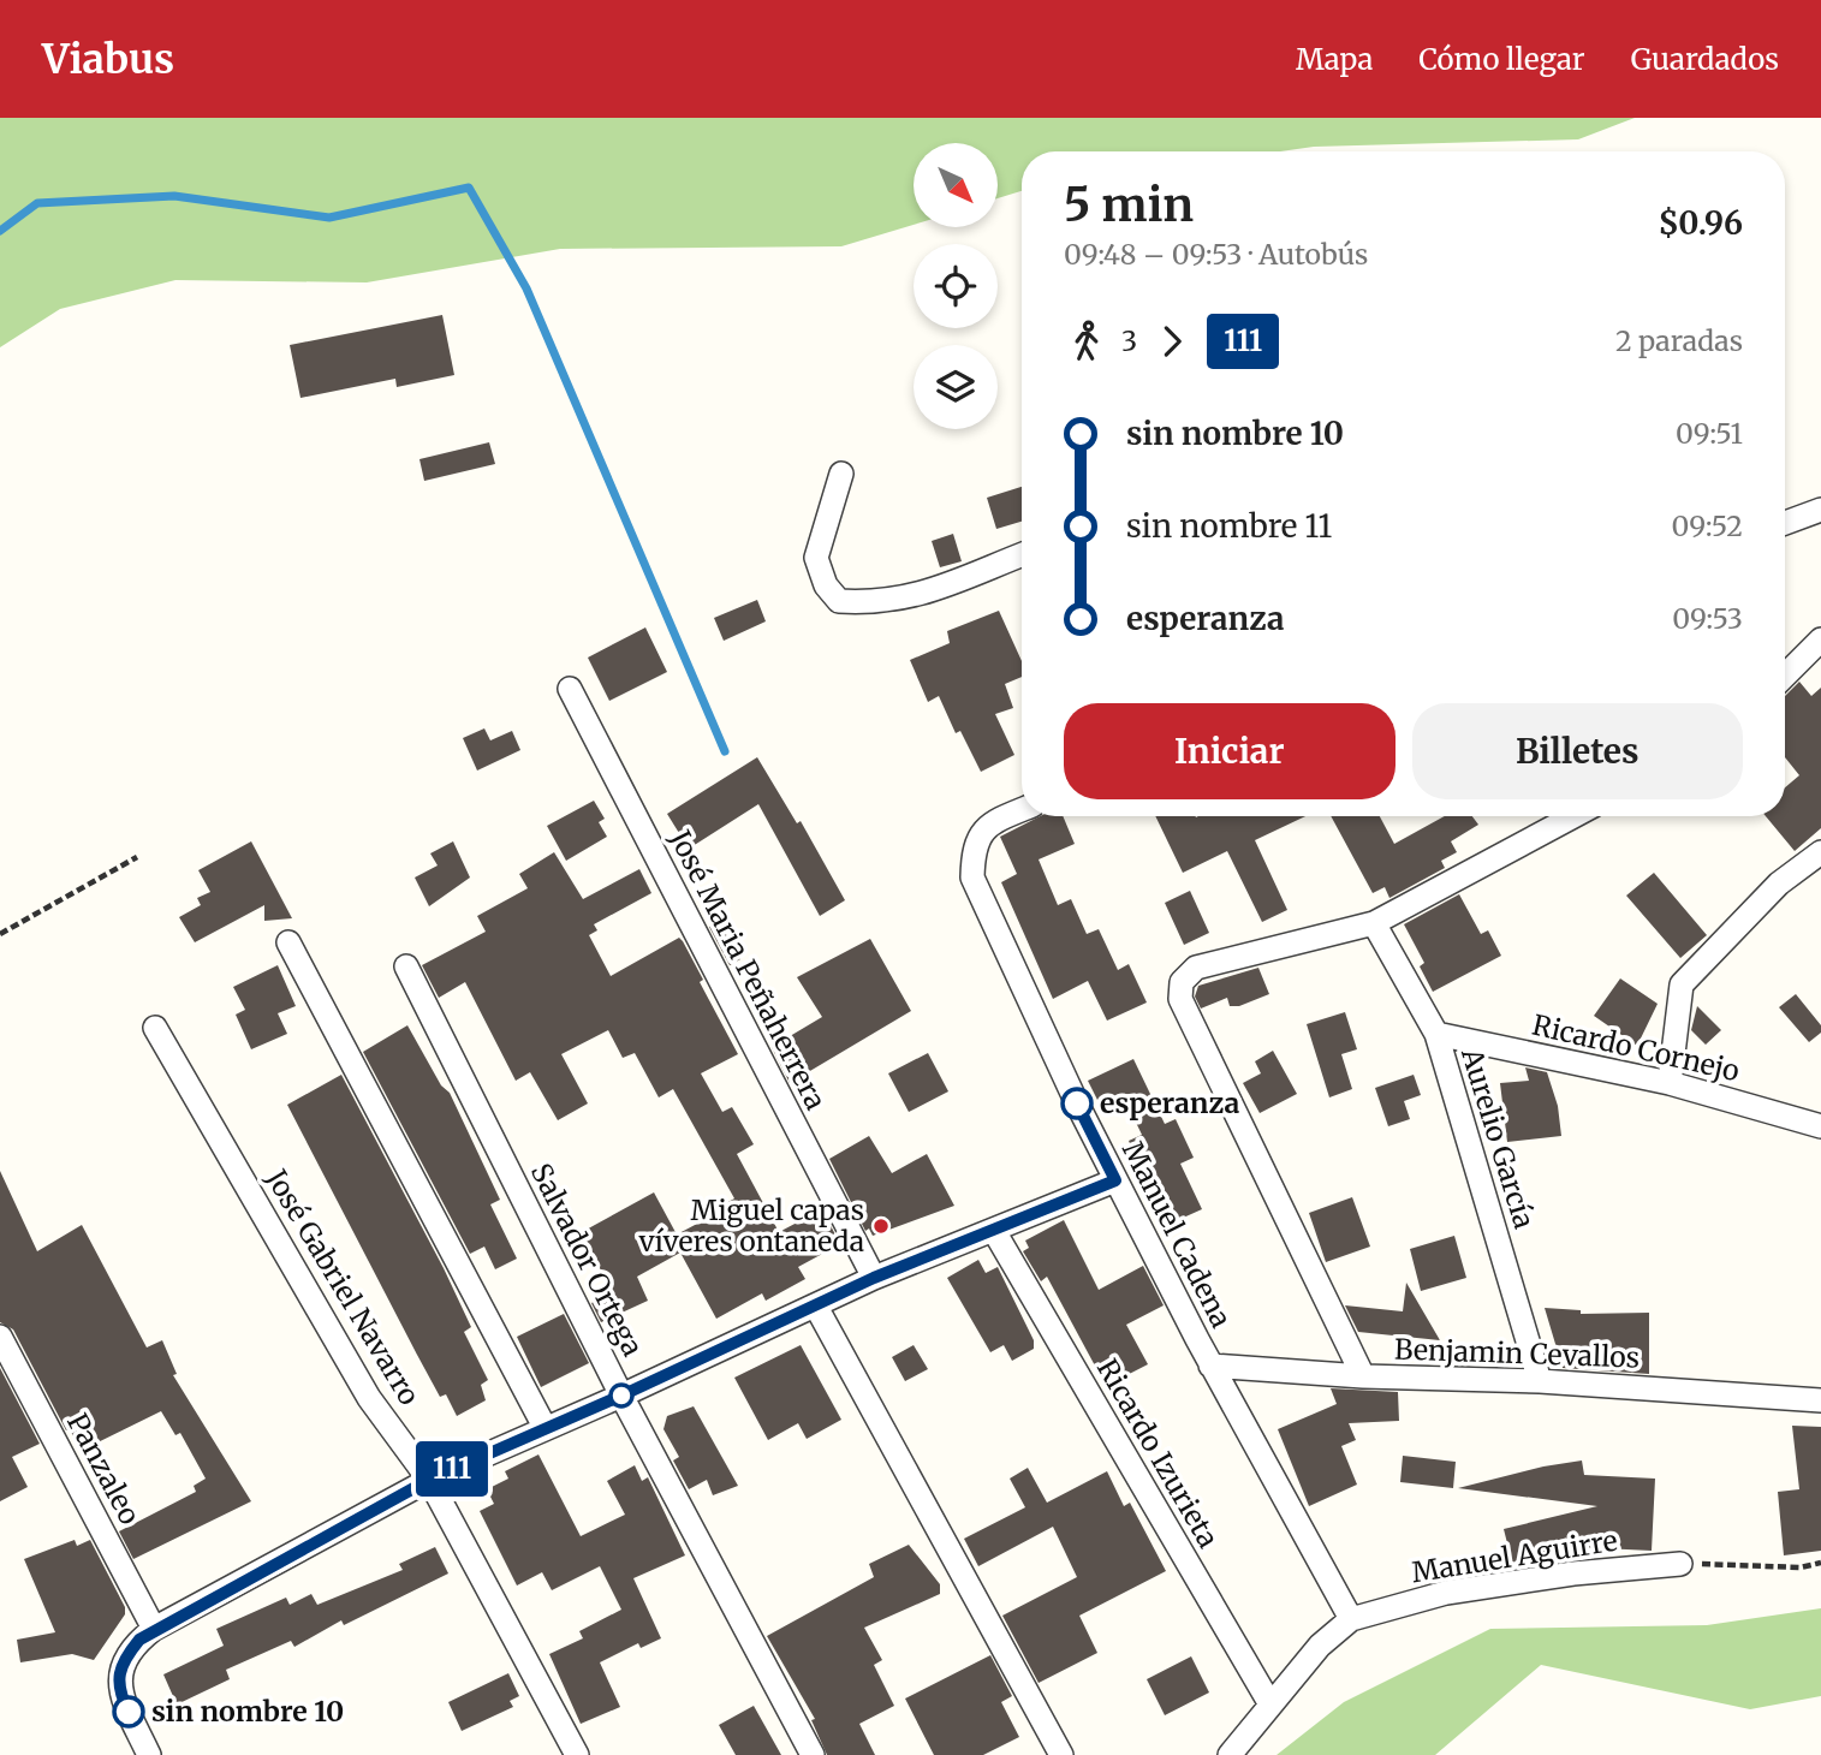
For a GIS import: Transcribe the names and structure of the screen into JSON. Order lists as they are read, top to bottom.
{
  "streets": {
    "street": [
      "José Maria Peñaherrera",
      "Ricardo Cornejo",
      "Aurelio García",
      "Manuel Cadena",
      "Salvador Ortega",
      "José Gabriel Navarro",
      "Benjamin Cevallos",
      "Ricardo Izurieta",
      "Panzaleo",
      "Manuel Aguirre"
    ]
  },
  "crossings": [
    ["Ricardo Cornejo", "Aurelio García"],
    ["Aurelio García", "Benjamin Cevallos"],
    ["Manuel Cadena", "Benjamin Cevallos"],
    ["Manuel Cadena", "Manuel Aguirre"],
    ["Ricardo Izurieta", "Manuel Aguirre"]
  ],
  "places": ["esperanza", "Miguel capas víveres ontaneda", "sin nombre 10"],
  "lines": ["bus line 111"],
  "north": "bottom right",
  "page": {
    "header": "Viabus",
    "nav": ["Mapa", "Cómo llegar", "Guardados"],
    "on_map": "111",
    "heading": ["5 min", "09:48 – 09:53 · Autobús", "$0.96"],
    "legs": ["3", "111", "2 paradas"],
    "list": [
      {
        "name": "sin nombre 10",
        "value": "09:51"
      },
      {
        "name": "sin nombre 11",
        "value": "09:52"
      },
      {
        "name": "esperanza",
        "value": "09:53"
      }
    ],
    "buttons": ["Iniciar", "Billetes"]
  }
}
